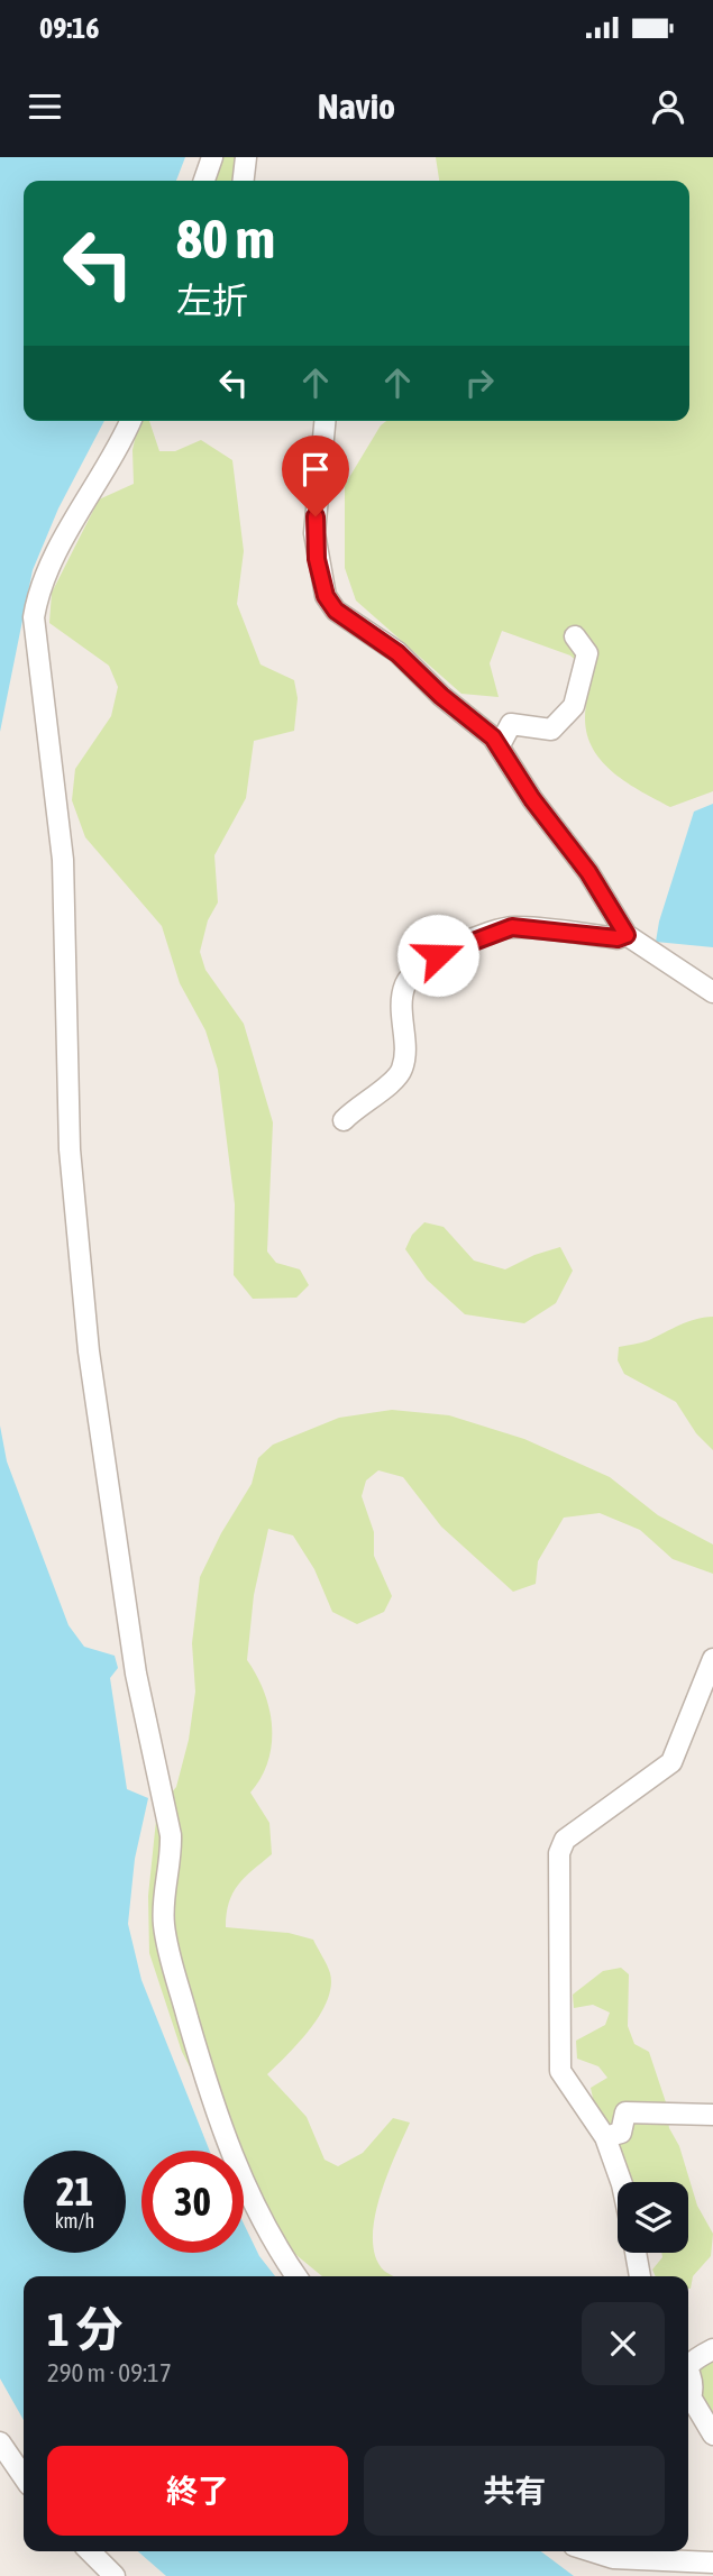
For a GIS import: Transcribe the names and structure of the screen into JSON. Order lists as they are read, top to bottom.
{
  "page": {
    "status": "09:16",
    "header": "Navio",
    "turn": ["80 m", "左折"],
    "speed": "21 km/h",
    "limit": "30",
    "heading": ["1 分", "290 m · 09:17"],
    "buttons": ["終了", "共有"]
  }
}
